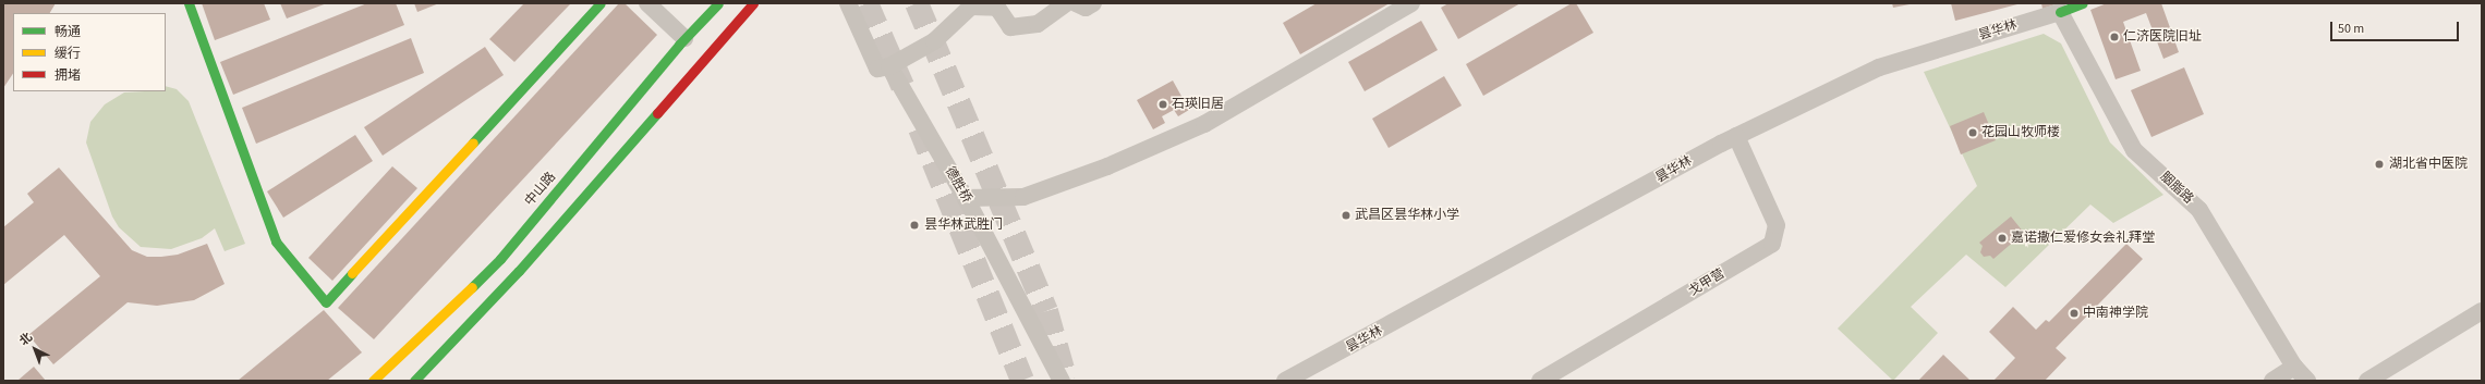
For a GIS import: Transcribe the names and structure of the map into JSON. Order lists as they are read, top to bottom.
{
  "streets": {
    "main road": ["昙华林", "中山路"],
    "street": ["德胜桥", "胭脂路", "戈甲营"]
  },
  "crossings": [
    ["昙华林", "胭脂路"],
    ["昙华林", "戈甲营"]
  ],
  "places": [
    "仁济医院旧址",
    "石瑛旧居",
    "花园山牧师楼",
    "湖北省中医院",
    "武昌区昙华林小学",
    "昙华林武胜门",
    "嘉诺撒仁爱修女会礼拜堂",
    "中南神学院"
  ],
  "legend": ["畅通", "缓行", "拥堵"],
  "scale_bar": "50 m",
  "north": "top left"
}
